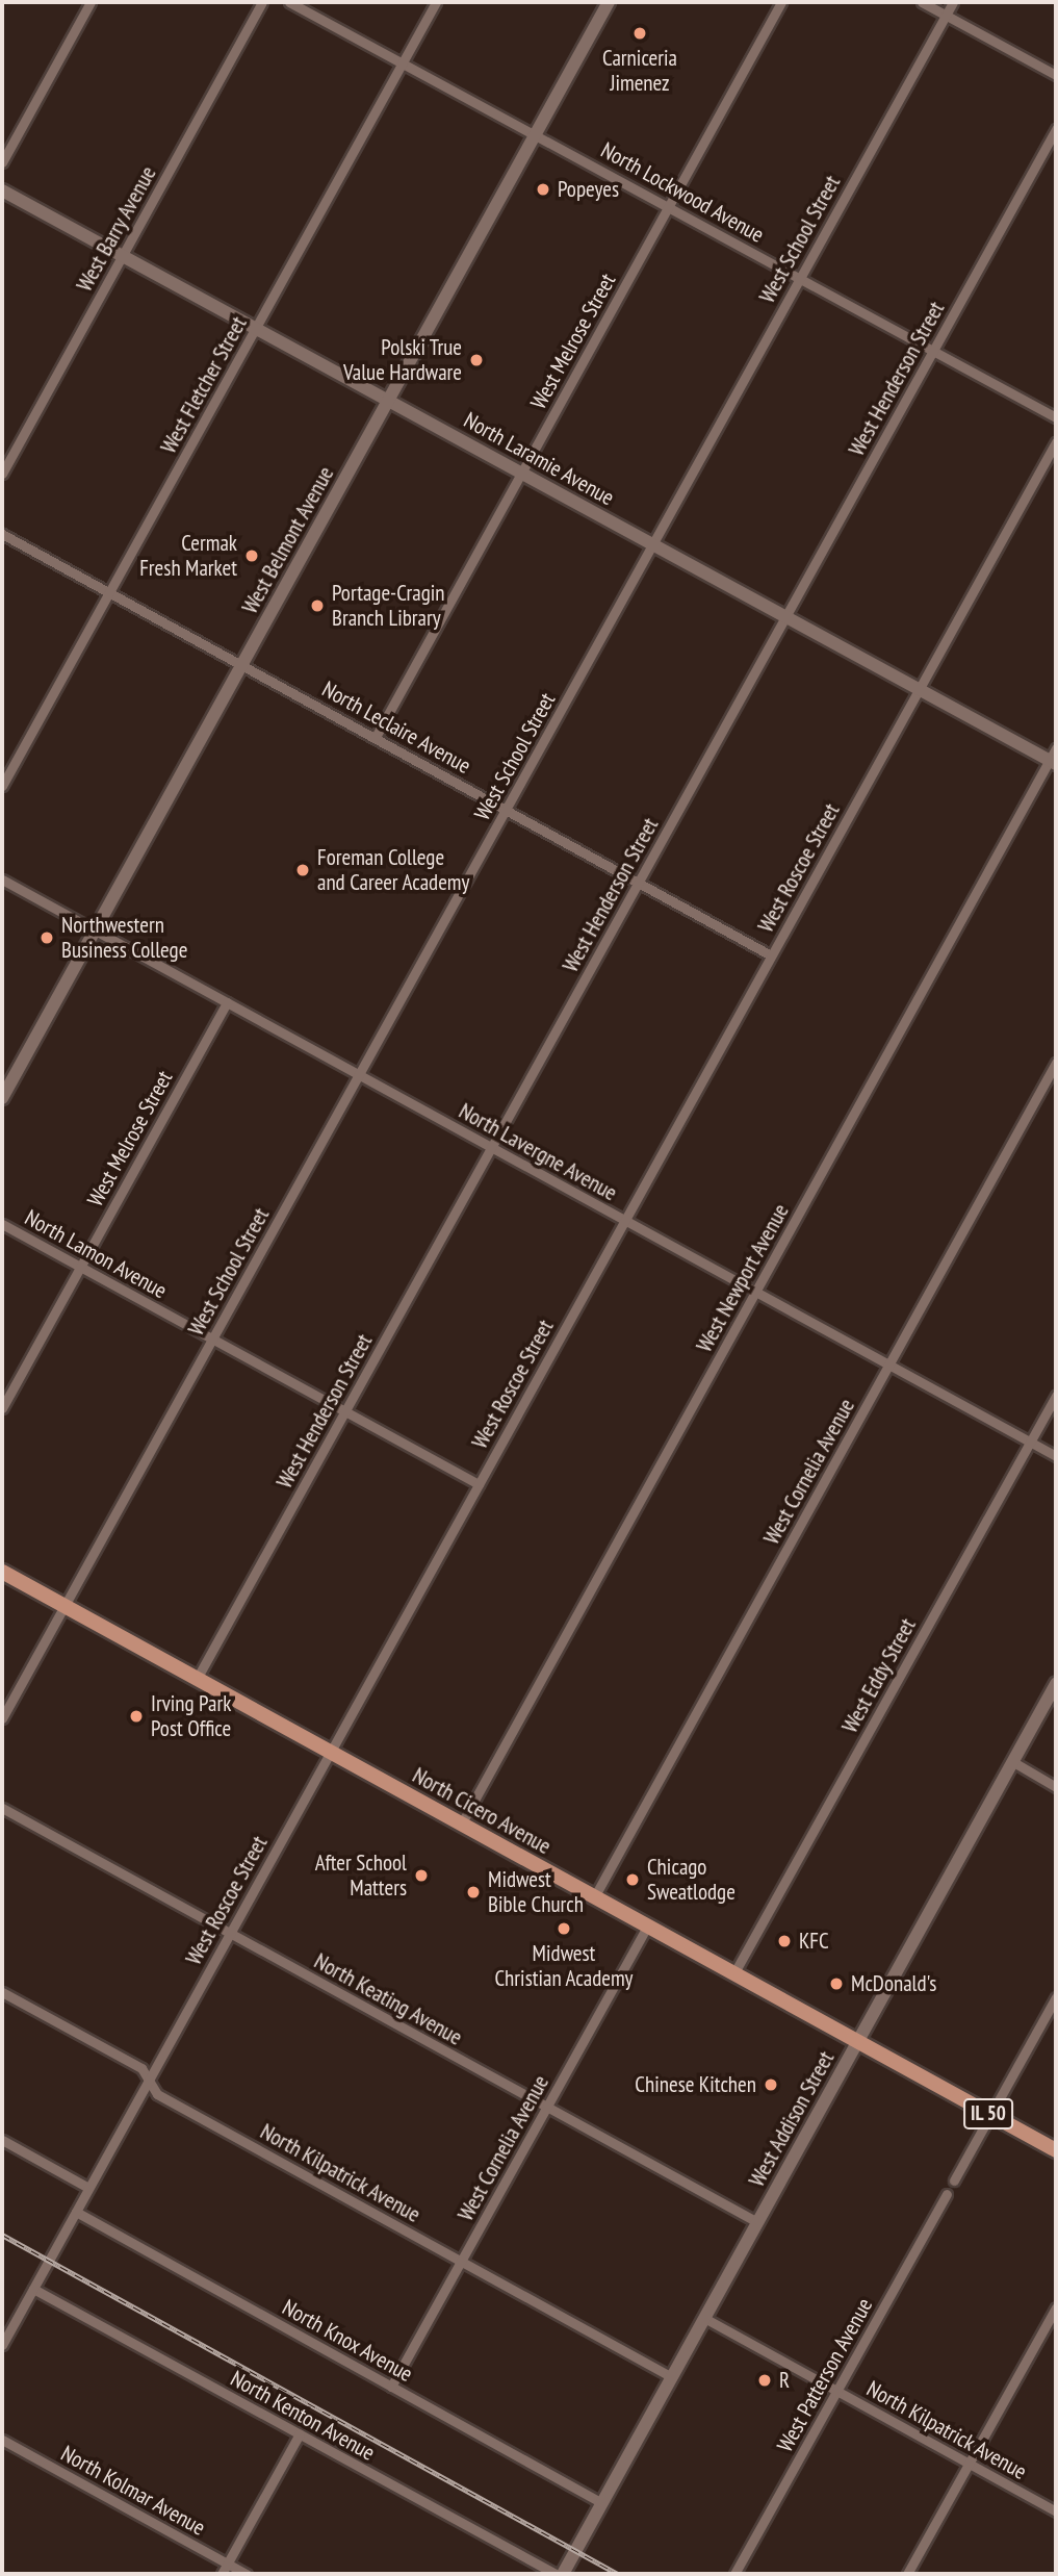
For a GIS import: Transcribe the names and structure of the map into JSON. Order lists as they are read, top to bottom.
{
  "streets": {
    "main road": [
      "North Laramie Avenue",
      "West Belmont Avenue",
      "North Cicero Avenue",
      "IL 50",
      "West Addison Street"
    ],
    "street": [
      "North Lockwood Avenue",
      "West Barry Avenue",
      "West School Street",
      "West Melrose Street",
      "West Henderson Street",
      "West Fletcher Street",
      "North Leclaire Avenue",
      "West Roscoe Street",
      "North Lavergne Avenue",
      "North Lamon Avenue",
      "West Newport Avenue",
      "West Cornelia Avenue",
      "West Eddy Street",
      "North Keating Avenue",
      "North Kilpatrick Avenue",
      "North Knox Avenue",
      "West Patterson Avenue",
      "North Kenton Avenue",
      "North Kolmar Avenue"
    ]
  },
  "crossings": [
    ["North Lockwood Avenue", "West School Street"],
    ["North Lockwood Avenue", "West Melrose Street"],
    ["North Lockwood Avenue", "West Henderson Street"],
    ["North Lockwood Avenue", "West Fletcher Street"],
    ["North Lockwood Avenue", "West Belmont Avenue"],
    ["West Barry Avenue", "North Laramie Avenue"],
    ["West School Street", "North Laramie Avenue"],
    ["West School Street", "North Leclaire Avenue"],
    ["West School Street", "North Lavergne Avenue"],
    ["West School Street", "North Lamon Avenue"],
    ["West School Street", "North Cicero Avenue"],
    ["West Melrose Street", "North Laramie Avenue"],
    ["West Melrose Street", "North Leclaire Avenue"],
    ["West Melrose Street", "North Lavergne Avenue"],
    ["West Melrose Street", "North Lamon Avenue"],
    ["West Henderson Street", "North Laramie Avenue"],
    ["West Henderson Street", "North Leclaire Avenue"],
    ["West Henderson Street", "North Lavergne Avenue"],
    ["West Henderson Street", "North Lamon Avenue"],
    ["West Henderson Street", "North Cicero Avenue"],
    ["West Fletcher Street", "North Laramie Avenue"],
    ["West Fletcher Street", "North Leclaire Avenue"],
    ["North Laramie Avenue", "West Belmont Avenue"],
    ["North Laramie Avenue", "West Roscoe Street"],
    ["North Laramie Avenue", "West Newport Avenue"],
    ["West Belmont Avenue", "North Leclaire Avenue"],
    ["West Belmont Avenue", "North Lavergne Avenue"],
    ["North Leclaire Avenue", "West Roscoe Street"],
    ["West Roscoe Street", "North Lavergne Avenue"],
    ["West Roscoe Street", "North Lamon Avenue"],
    ["West Roscoe Street", "North Cicero Avenue"],
    ["West Roscoe Street", "North Keating Avenue"],
    ["West Roscoe Street", "North Kilpatrick Avenue"],
    ["West Roscoe Street", "North Knox Avenue"],
    ["West Roscoe Street", "North Kenton Avenue"],
    ["North Lavergne Avenue", "West Newport Avenue"],
    ["North Lavergne Avenue", "West Cornelia Avenue"],
    ["North Lavergne Avenue", "West Eddy Street"],
    ["West Newport Avenue", "North Cicero Avenue"],
    ["West Cornelia Avenue", "North Cicero Avenue"],
    ["West Cornelia Avenue", "North Keating Avenue"],
    ["West Cornelia Avenue", "North Kilpatrick Avenue"],
    ["West Cornelia Avenue", "North Knox Avenue"],
    ["West Eddy Street", "North Cicero Avenue"],
    ["North Cicero Avenue", "West Addison Street"],
    ["North Keating Avenue", "West Addison Street"],
    ["West Addison Street", "North Kilpatrick Avenue"],
    ["West Addison Street", "North Knox Avenue"],
    ["North Kilpatrick Avenue", "West Patterson Avenue"]
  ],
  "places": [
    "Carniceria Jimenez",
    "Popeyes",
    "Polski True Value Hardware",
    "Cermak Fresh Market",
    "Portage-Cragin Branch Library",
    "Foreman College and Career Academy",
    "Northwestern Business College",
    "Irving Park Post Office",
    "After School Matters",
    "Chicago Sweatlodge",
    "Midwest Bible Church",
    "Midwest Christian Academy",
    "KFC",
    "McDonald's",
    "Chinese Kitchen",
    "R"
  ]
}
